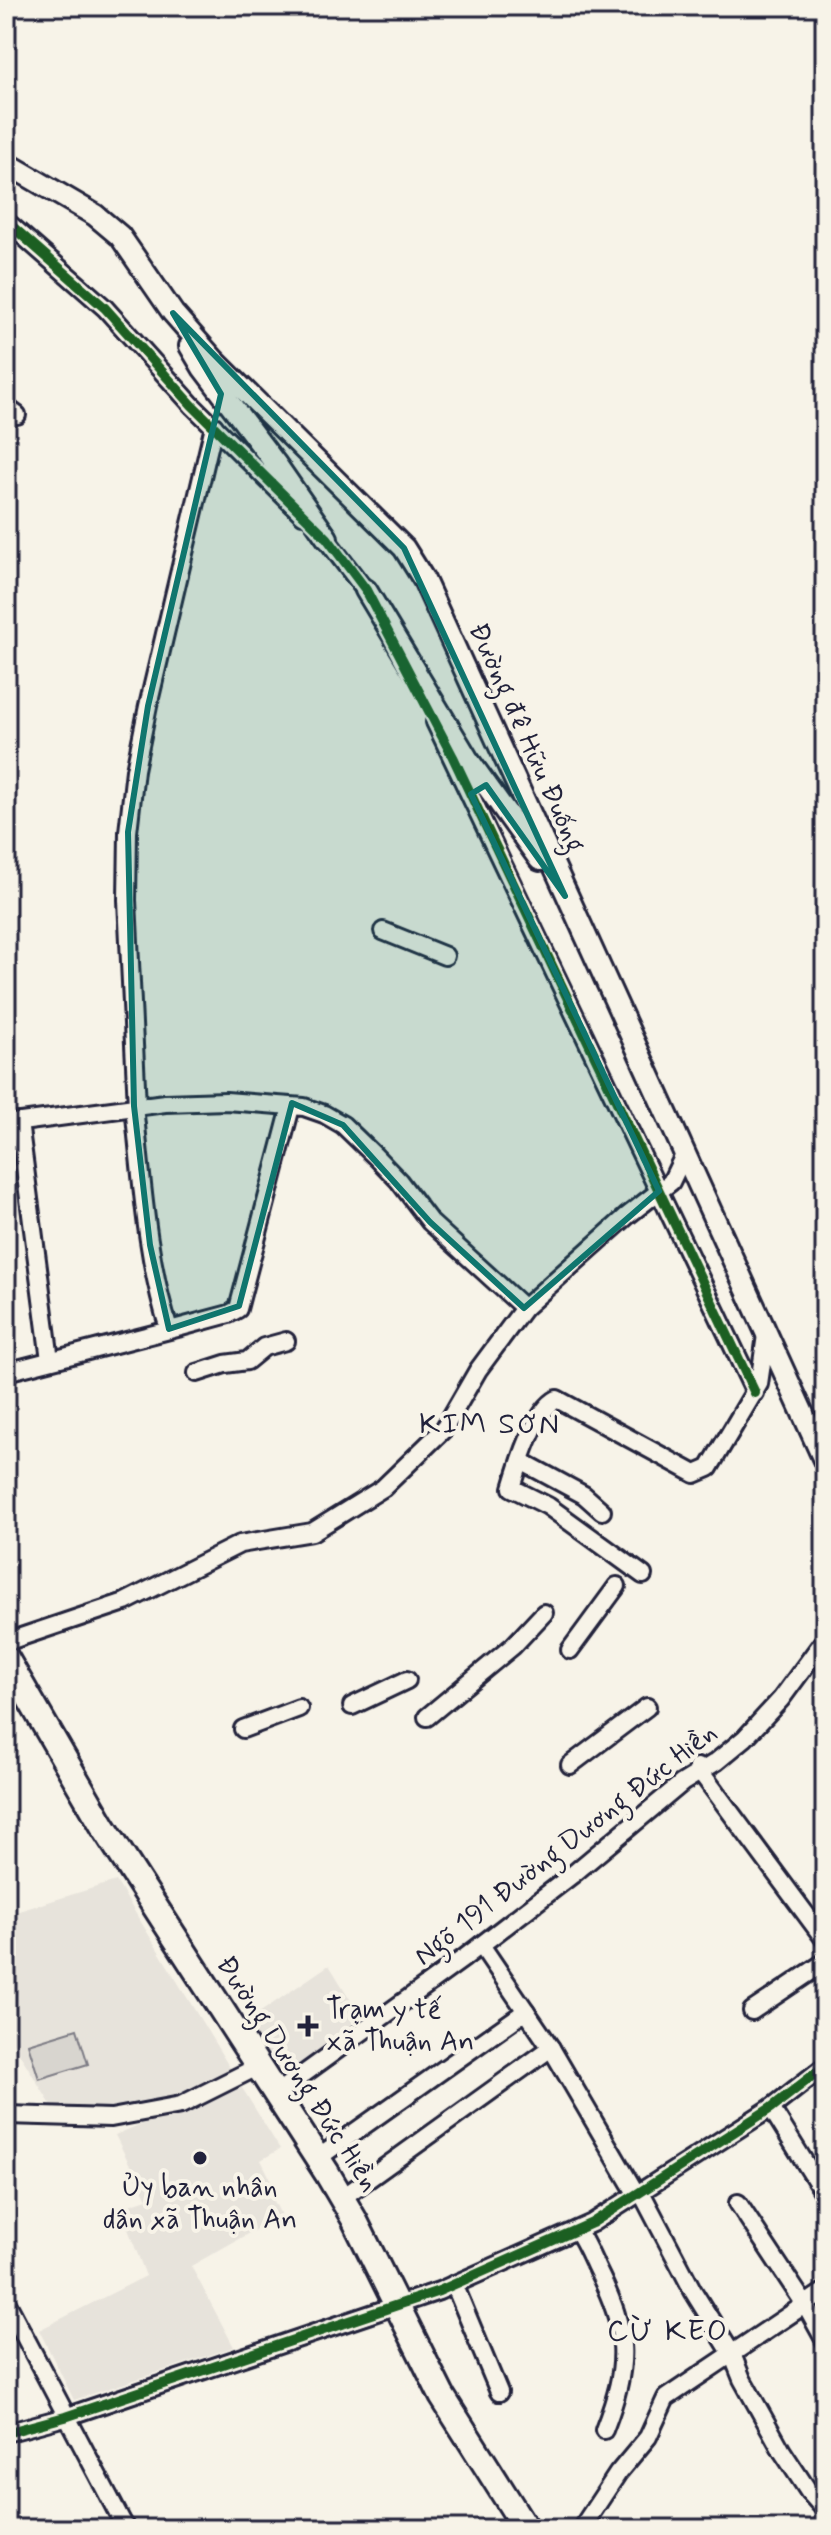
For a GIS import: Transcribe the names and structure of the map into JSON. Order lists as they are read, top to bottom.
{
  "streets": {
    "highway": ["Đường Dương Đức Hiền"],
    "main road": ["Đường đê Hữu Đuống"],
    "street": ["Ngõ 191 Đường Dương Đức Hiền"]
  },
  "crossings": [
    ["Ngõ 191 Đường Dương Đức Hiền", "Đường Dương Đức Hiền"]
  ],
  "districts": ["KIM SƠN", "CỪ KEO"],
  "places": {
    "health": ["Trạm y tế xã Thuận An"],
    "other": ["Ủy ban nhân dân xã Thuận An"]
  }
}
